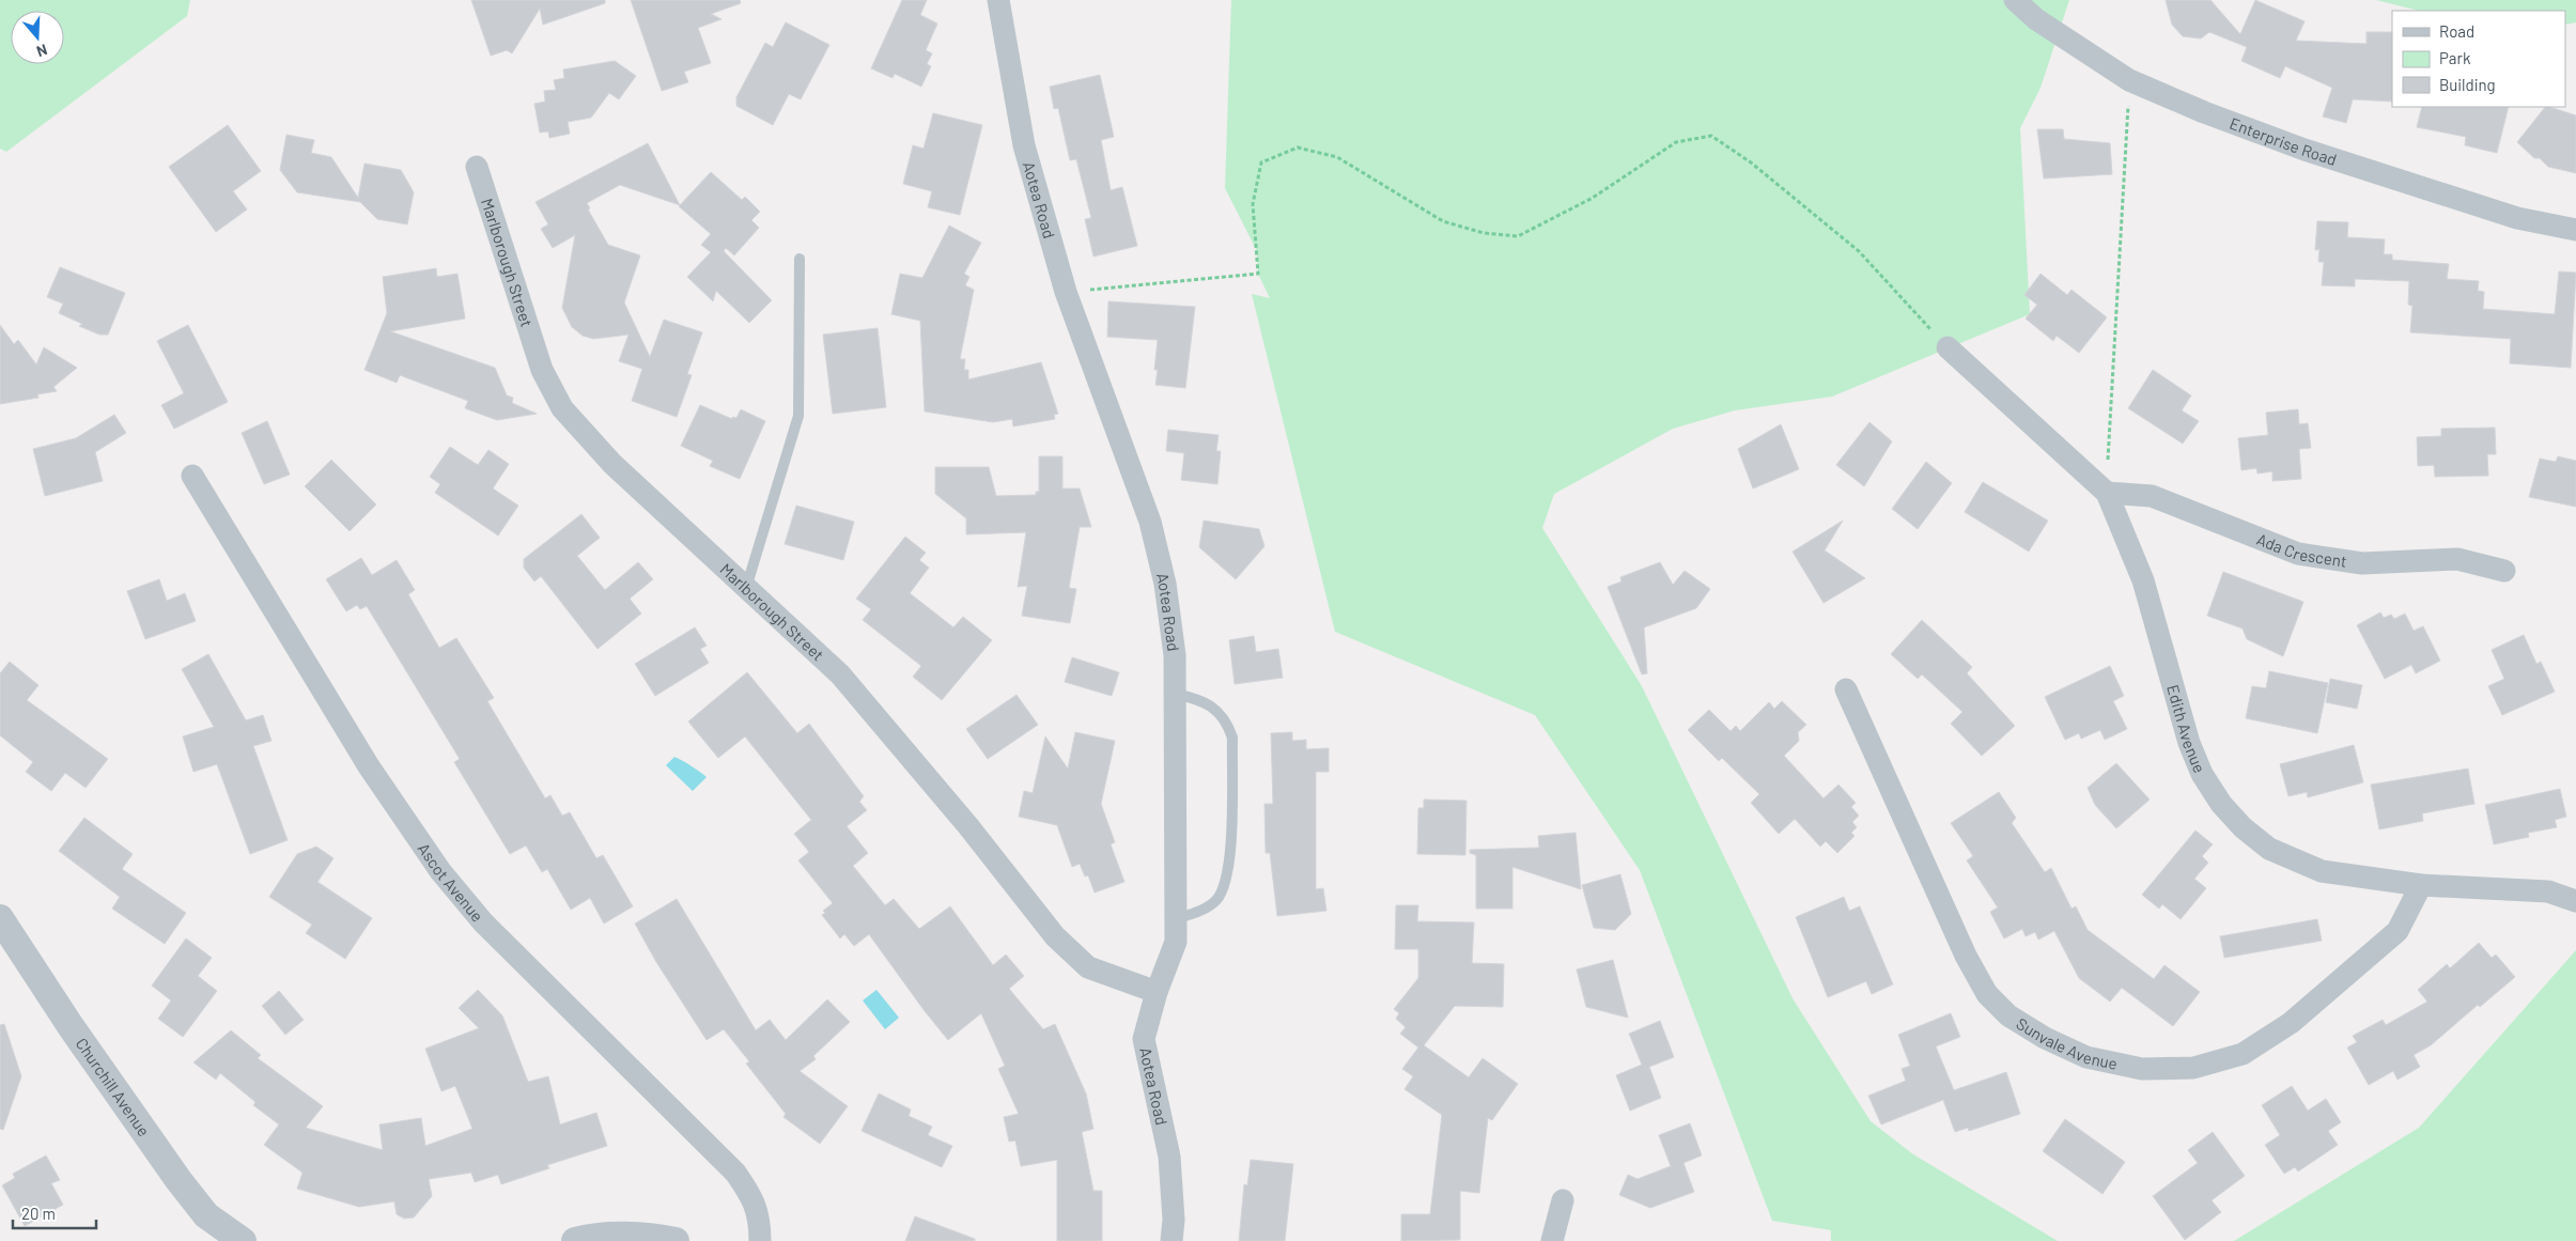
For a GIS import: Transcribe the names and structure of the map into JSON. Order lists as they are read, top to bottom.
{
  "streets": {
    "street": [
      "Enterprise Road",
      "Aotea Road",
      "Marlborough Street",
      "Ada Crescent",
      "Edith Avenue",
      "Ascot Avenue",
      "Sunvale Avenue",
      "Churchill Avenue"
    ]
  },
  "crossings": [
    ["Aotea Road", "Marlborough Street"],
    ["Ada Crescent", "Edith Avenue"],
    ["Edith Avenue", "Sunvale Avenue"]
  ],
  "legend": ["Road", "Park", "Building"],
  "scale_bar": "20 m",
  "north": "bottom"
}
